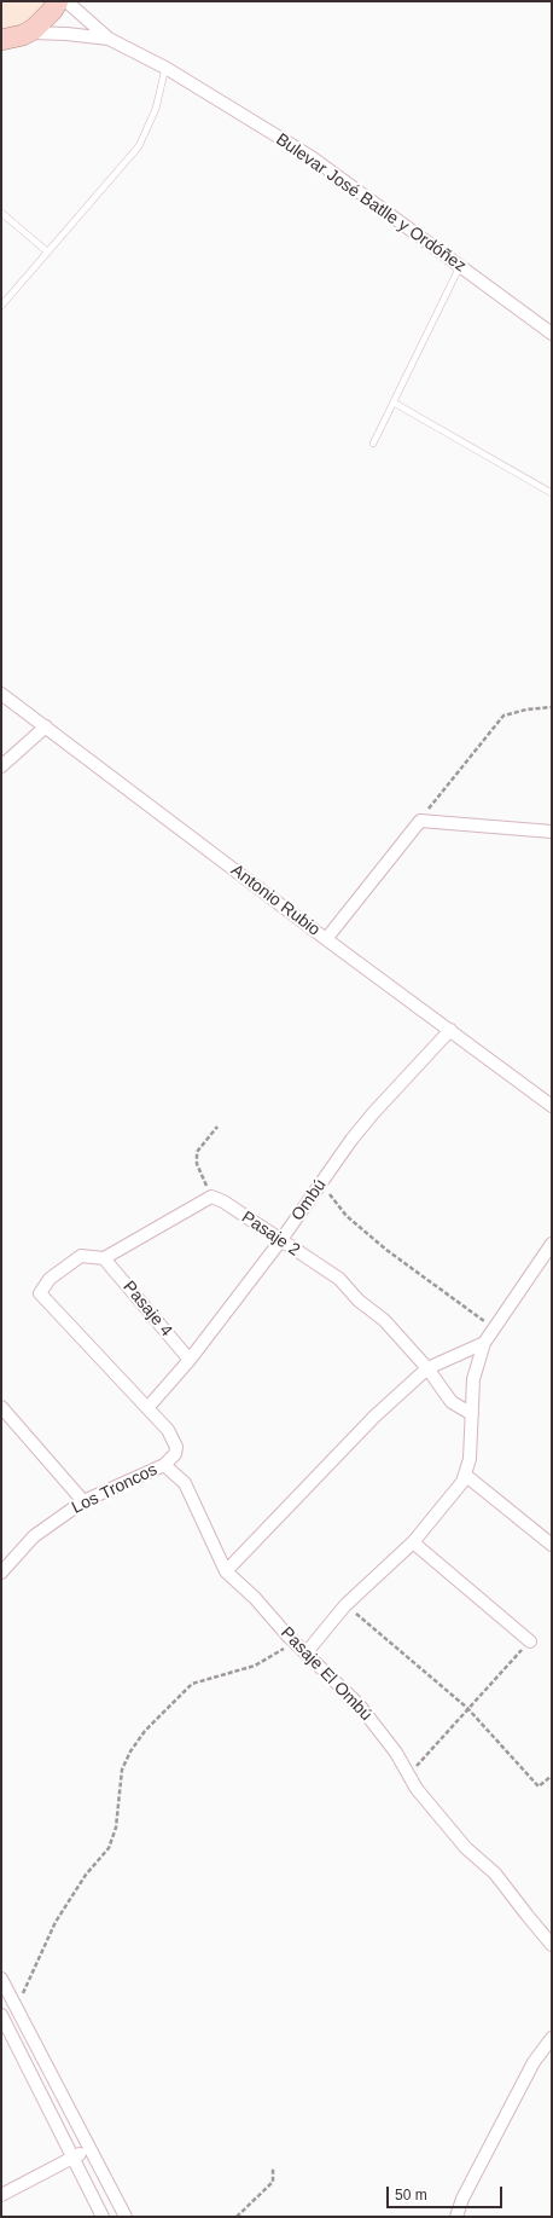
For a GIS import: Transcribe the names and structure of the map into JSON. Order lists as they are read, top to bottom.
{
  "streets": {
    "street": [
      "Bulevar José Batlle y Ordóñez",
      "Antonio Rubio",
      "Ombú",
      "Pasaje 2",
      "Pasaje 4",
      "Los Troncos",
      "Pasaje El Ombú"
    ]
  },
  "crossings": [
    ["Antonio Rubio", "Ombú"],
    ["Ombú", "Pasaje 2"],
    ["Ombú", "Pasaje 4"],
    ["Los Troncos", "Pasaje El Ombú"]
  ],
  "scale_bar": "50 m"
}
